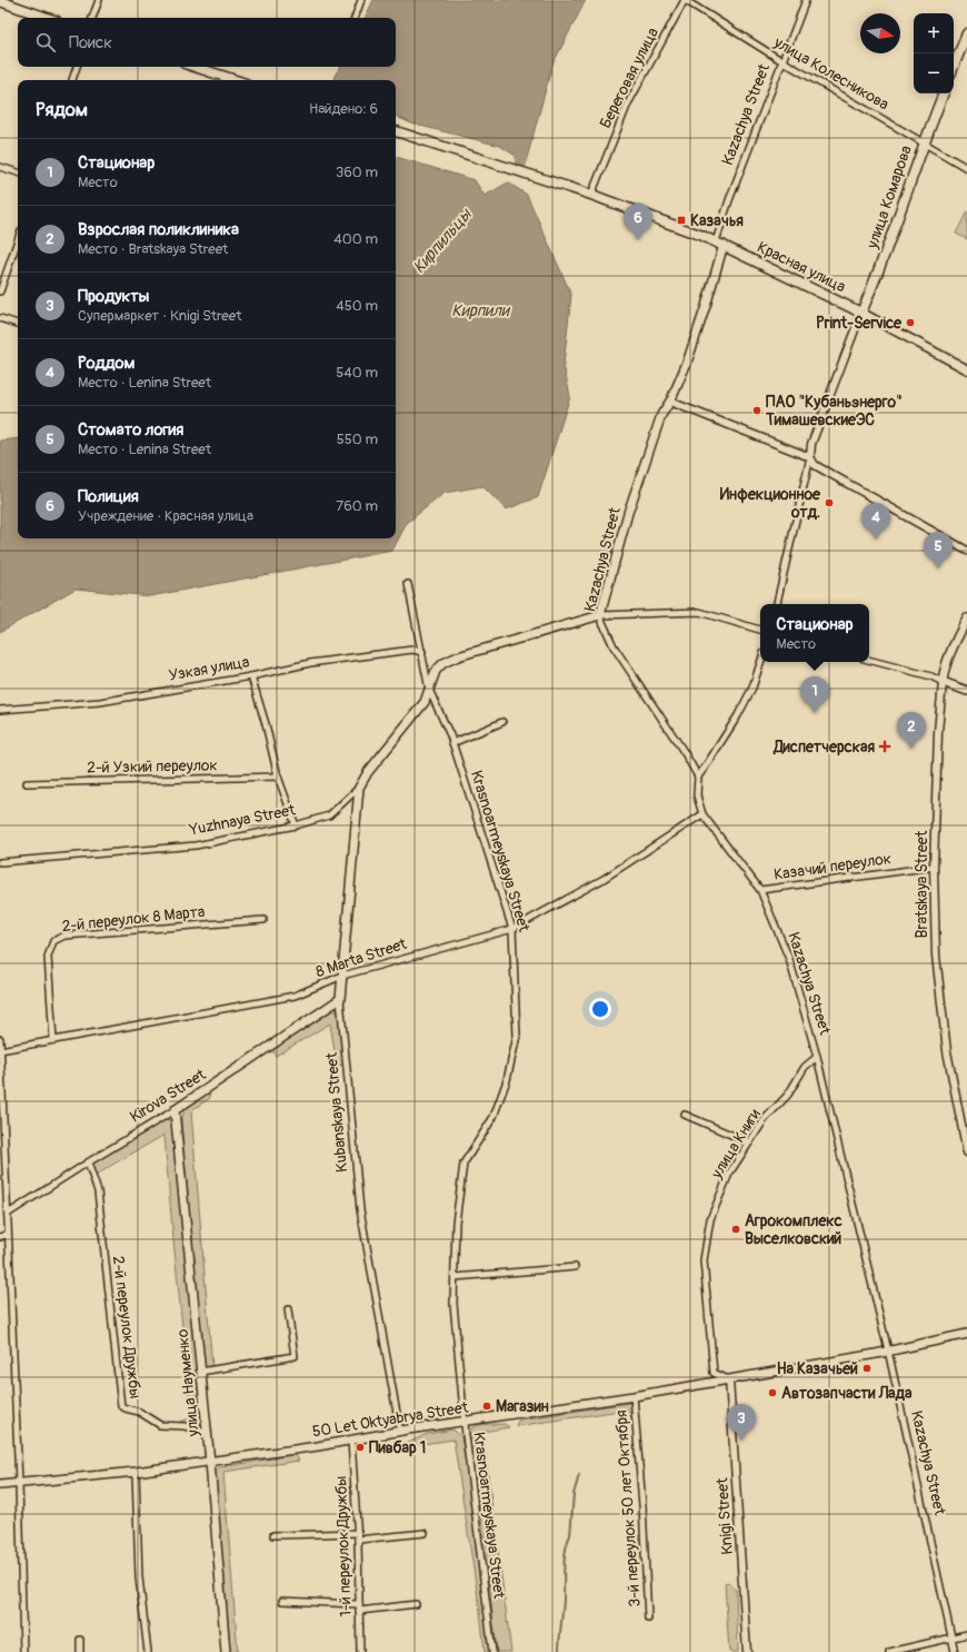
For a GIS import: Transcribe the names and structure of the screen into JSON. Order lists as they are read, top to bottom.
{
  "streets": {
    "main road": [
      "Kazachya Street",
      "улица Комарова",
      "Красная улица",
      "Yuzhnaya Street",
      "Bratskaya Street",
      "Kirova Street",
      "Kubanskaya Street",
      "улица Науменко",
      "50 Let Oktyabrya Street"
    ],
    "street": [
      "улица Колесникова",
      "Береговая улица",
      "Узкая улица",
      "2-й Узкий переулок",
      "Krasnoarmeyskaya Street",
      "Казачий переулок",
      "2-й переулок 8 Марта",
      "8 Marta Street",
      "улица Книги",
      "2-й переулок Дружбы",
      "3-й переулок 50 лет Октября",
      "Knigi Street",
      "1-й переулок Дружбы"
    ]
  },
  "crossings": [
    ["улица Колесникова", "Береговая улица"],
    ["улица Колесникова", "Kazachya Street"],
    ["улица Колесникова", "улица Комарова"],
    ["Береговая улица", "Красная улица"],
    ["Kazachya Street", "Красная улица"],
    ["Kazachya Street", "Казачий переулок"],
    ["Kazachya Street", "8 Marta Street"],
    ["Kazachya Street", "улица Книги"],
    ["Kazachya Street", "50 Let Oktyabrya Street"],
    ["улица Комарова", "Красная улица"],
    ["Узкая улица", "Krasnoarmeyskaya Street"],
    ["Yuzhnaya Street", "Krasnoarmeyskaya Street"],
    ["Yuzhnaya Street", "Kubanskaya Street"],
    ["Krasnoarmeyskaya Street", "8 Marta Street"],
    ["Krasnoarmeyskaya Street", "50 Let Oktyabrya Street"],
    ["Казачий переулок", "Bratskaya Street"],
    ["2-й переулок 8 Марта", "8 Marta Street"],
    ["8 Marta Street", "Kubanskaya Street"],
    ["Kirova Street", "Kubanskaya Street"],
    ["Kirova Street", "2-й переулок Дружбы"],
    ["Kirova Street", "улица Науменко"],
    ["Kubanskaya Street", "50 Let Oktyabrya Street"],
    ["улица Книги", "50 Let Oktyabrya Street"],
    ["улица Книги", "Knigi Street"],
    ["2-й переулок Дружбы", "улица Науменко"],
    ["улица Науменко", "50 Let Oktyabrya Street"],
    ["50 Let Oktyabrya Street", "3-й переулок 50 лет Октября"],
    ["50 Let Oktyabrya Street", "Knigi Street"],
    ["50 Let Oktyabrya Street", "1-й переулок Дружбы"]
  ],
  "water": ["Кирпильцы", "Кирпили"],
  "places": {
    "transit": ["Казачья"],
    "other": [
      "Print-Service",
      "ПАО \"Кубаньэнерго\" ТимашевскиеЭС",
      "Инфекционное отд.",
      "Агрокомплекс Выселковский",
      "На Казачьей",
      "Автозапчасти Лада",
      "Магазин",
      "Пивбар 1"
    ],
    "health": ["Диспетчерская"]
  },
  "north": "right",
  "page": {
    "map_buttons": ["+", "−"],
    "search": "Поиск",
    "heading": ["Рядом", "Найдено: 6"],
    "list": [
      {
        "mark": "1",
        "name": "Стационар",
        "note": "Место",
        "value": "360 m"
      },
      {
        "mark": "2",
        "name": "Взрослая поликлиника",
        "note": "Место · Bratskaya Street",
        "value": "400 m"
      },
      {
        "mark": "3",
        "name": "Продукты",
        "note": "Супермаркет · Knigi Street",
        "value": "450 m"
      },
      {
        "mark": "4",
        "name": "Роддом",
        "note": "Место · Lenina Street",
        "value": "540 m"
      },
      {
        "mark": "5",
        "name": "Стомато логия",
        "note": "Место · Lenina Street",
        "value": "550 m"
      },
      {
        "mark": "6",
        "name": "Полиция",
        "note": "Учреждение · Красная улица",
        "value": "760 m"
      }
    ],
    "pins": [
      "6",
      "4",
      "5",
      "1",
      "2",
      "3"
    ],
    "popup": ["Стационар", "Место"]
  }
}
